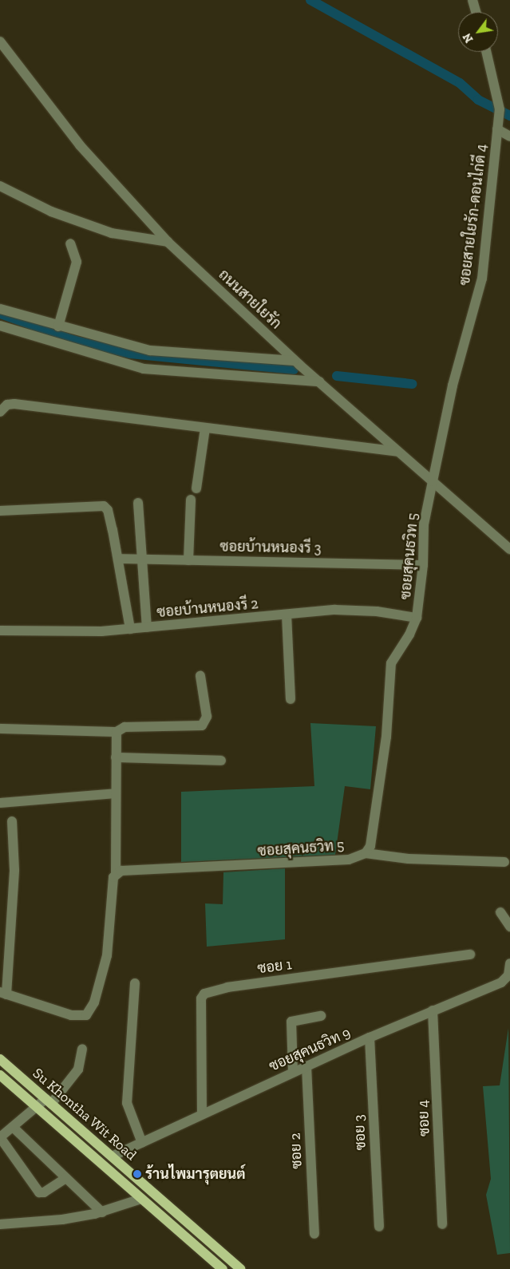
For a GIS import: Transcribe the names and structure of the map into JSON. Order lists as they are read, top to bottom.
{
  "streets": {
    "main road": ["Su Khontha Wit Road"],
    "street": [
      "ซอยสายใยรัก-ดอนไก่ดี 4",
      "ถนนสายใยรัก",
      "ซอยบ้านหนองรี 3",
      "ซอยสุคนธวิท 5",
      "ซอยบ้านหนองรี 2",
      "ซอย 1",
      "ซอยสุคนธวิท 9",
      "ซอย 4",
      "ซอย 3",
      "ซอย 2"
    ]
  },
  "crossings": [
    ["ซอยสายใยรัก-ดอนไก่ดี 4", "ถนนสายใยรัก"],
    ["ซอยสายใยรัก-ดอนไก่ดี 4", "ซอยสุคนธวิท 5"],
    ["ถนนสายใยรัก", "ซอยสุคนธวิท 5"],
    ["ซอยบ้านหนองรี 3", "ซอยสุคนธวิท 5"],
    ["ซอยสุคนธวิท 5", "ซอยบ้านหนองรี 2"],
    ["ซอย 1", "ซอยสุคนธวิท 9"],
    ["ซอยสุคนธวิท 9", "Su Khontha Wit Road"],
    ["ซอยสุคนธวิท 9", "ซอย 4"],
    ["ซอยสุคนธวิท 9", "ซอย 3"],
    ["ซอยสุคนธวิท 9", "ซอย 2"]
  ],
  "places": ["ร้านไพมารุตยนต์"],
  "north": "bottom left"
}
